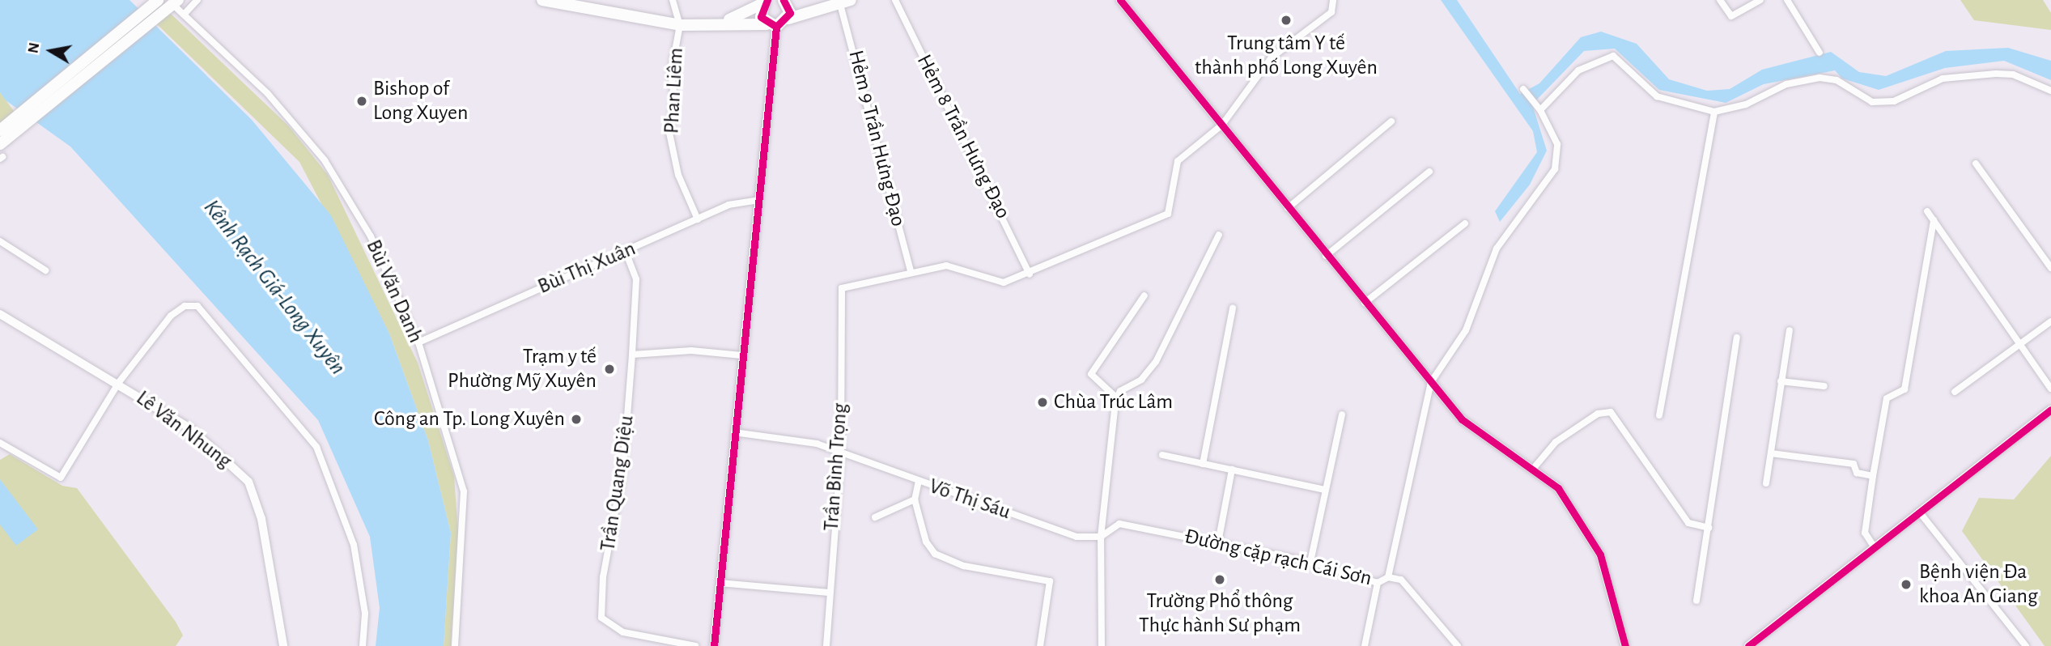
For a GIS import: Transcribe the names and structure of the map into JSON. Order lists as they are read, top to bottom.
{
  "streets": {
    "street": [
      "Phan Liêm",
      "Hẻm 8 Trần Hưng Đạo",
      "Hẻm 9 Trần Hưng Đạo",
      "Bùi Thị Xuân",
      "Bùi Văn Danh",
      "Lê Văn Nhung",
      "Trần Bình Trọng",
      "Trần Quang Diệu",
      "Võ Thị Sáu",
      "Đường cặp rạch Cái Sơn"
    ]
  },
  "crossings": [
    ["Phan Liêm", "Bùi Thị Xuân"],
    ["Hẻm 9 Trần Hưng Đạo", "Trần Bình Trọng"],
    ["Bùi Thị Xuân", "Bùi Văn Danh"],
    ["Bùi Thị Xuân", "Trần Quang Diệu"],
    ["Trần Bình Trọng", "Võ Thị Sáu"],
    ["Võ Thị Sáu", "Đường cặp rạch Cái Sơn"]
  ],
  "water": ["Kênh Rạch Giá-Long Xuyên"],
  "places": [
    "Trung tâm Y tế thành phố Long Xuyên",
    "Bishop of Long Xuyen",
    "Trạm y tế Phường Mỹ Xuyên",
    "Chùa Trúc Lâm",
    "Công an Tp. Long Xuyên",
    "Trường Phổ thông Thực hành Sư phạm",
    "Bệnh viện Đa khoa An Giang"
  ],
  "north": "left"
}
